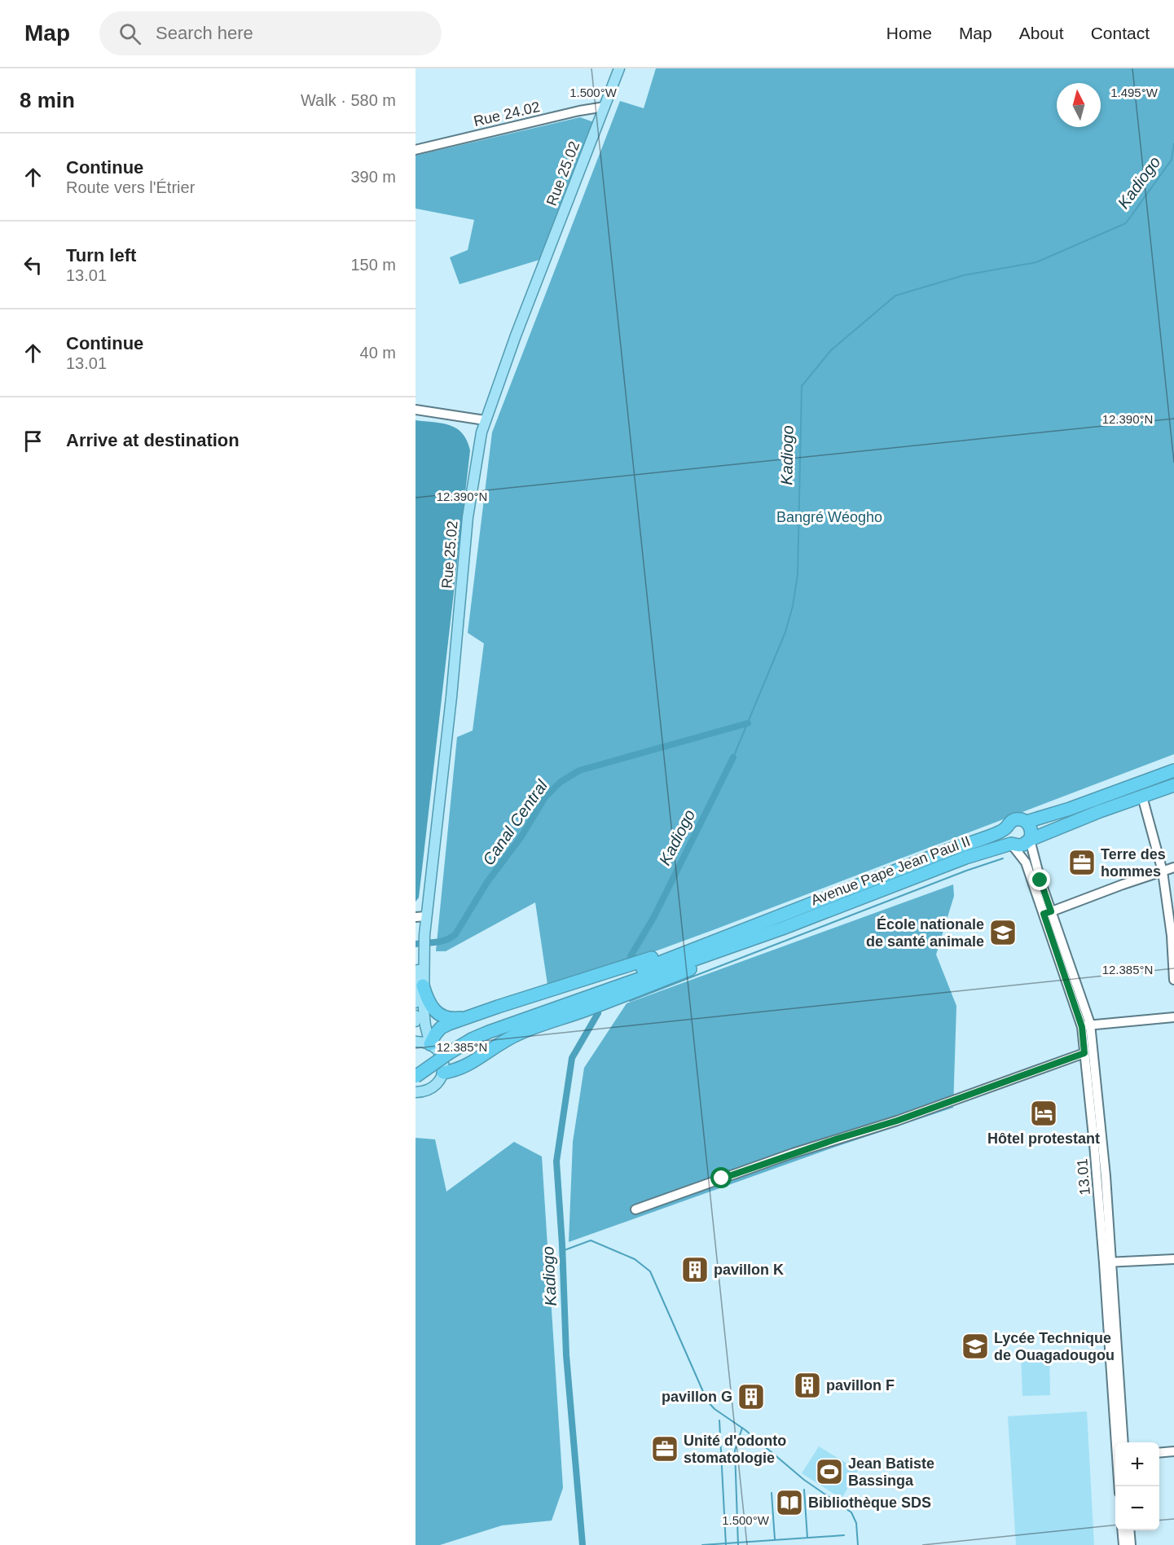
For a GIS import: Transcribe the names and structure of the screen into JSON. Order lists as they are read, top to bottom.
{
  "streets": {
    "highway": ["Avenue Pape Jean Paul II"],
    "main road": ["Rue 25.02"],
    "street": ["Rue 24.02", "13.01"]
  },
  "crossings": [
    ["Rue 24.02", "Rue 25.02"],
    ["Avenue Pape Jean Paul II", "13.01"]
  ],
  "water": ["Kadiogo", "Canal Central"],
  "parks": ["Bangré Wéogho"],
  "places": {
    "office": ["Terre des hommes", "Unité d'odonto stomatologie"],
    "school or university": ["École nationale de santé animale", "Lycée Technique de Ouagadougou"],
    "hotel": ["Hôtel protestant"],
    "building": ["pavillon K", "pavillon F", "pavillon G"],
    "sports": ["Jean Batiste Bassinga"],
    "library": ["Bibliothèque SDS"]
  },
  "north": "top",
  "page": {
    "header": "Map",
    "search": "Search here",
    "nav": [
      "Home",
      "Map",
      "About",
      "Contact"
    ],
    "heading": ["8 min", "Walk · 580 m"],
    "list": [
      ["Continue", "Route vers l'Étrier", "390 m"],
      ["Turn left", "13.01", "150 m"],
      ["Continue", "13.01", "40 m"],
      "Arrive at destination"
    ],
    "map_buttons": ["+", "−"]
  },
  "coordinates": [
    "1.500°W",
    "1.495°W",
    "12.390°N",
    "12.385°N"
  ]
}
